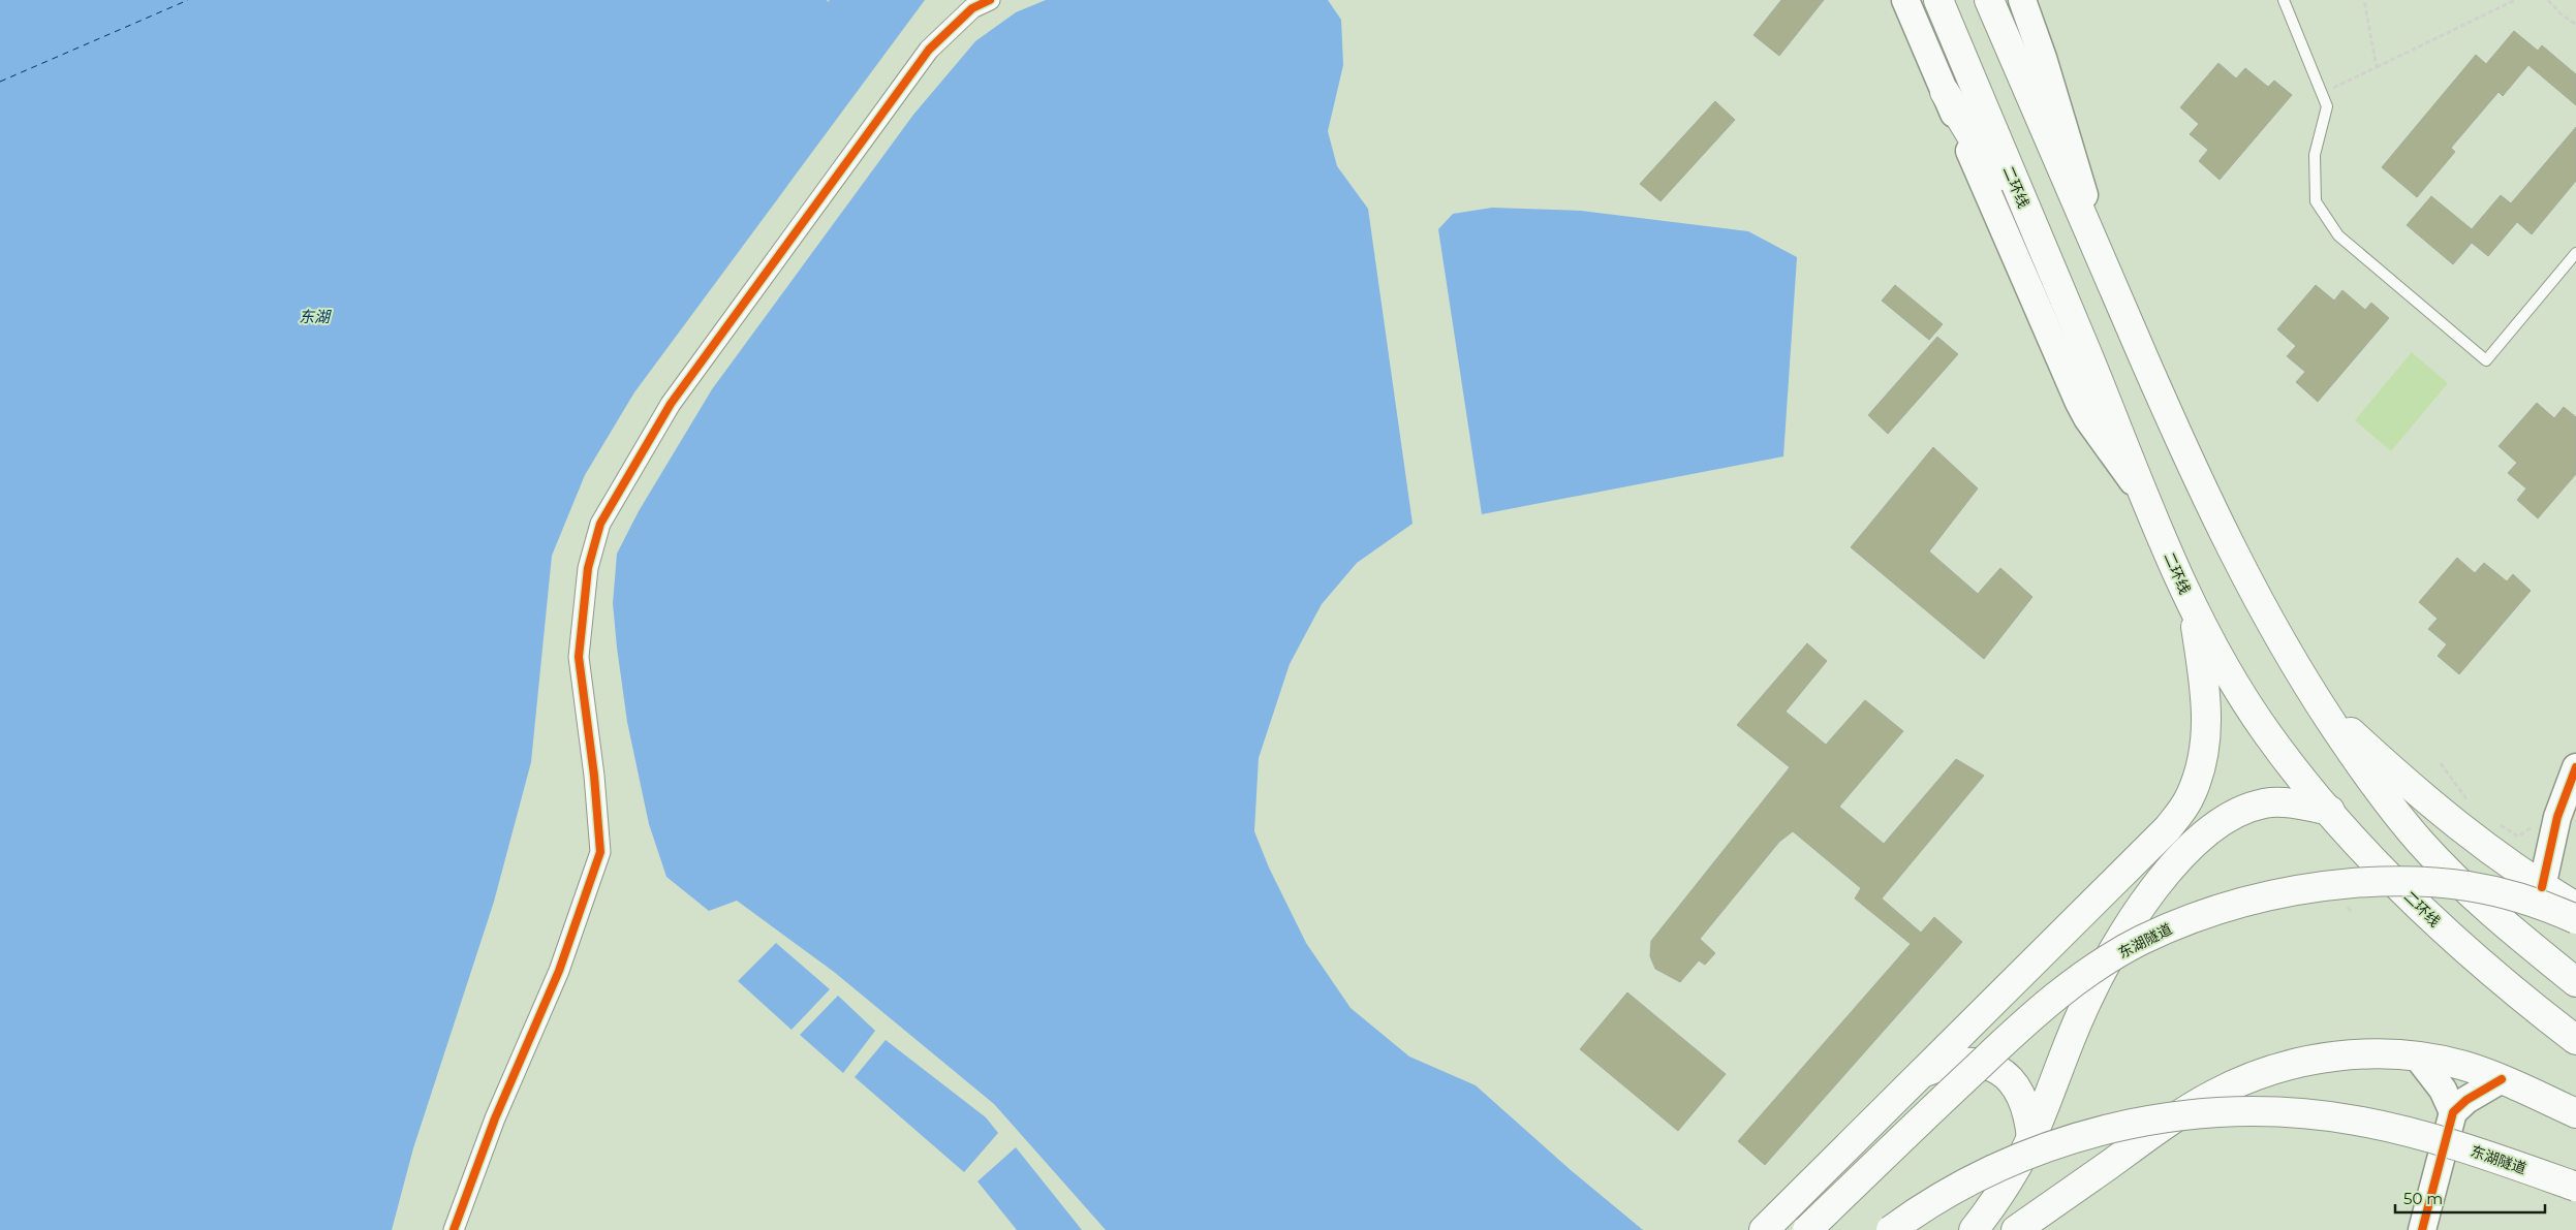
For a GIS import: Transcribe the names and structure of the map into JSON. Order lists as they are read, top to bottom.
{
  "streets": {
    "highway": ["二环线", "东湖隧道"]
  },
  "water": ["东湖"],
  "scale_bar": "50 m"
}
